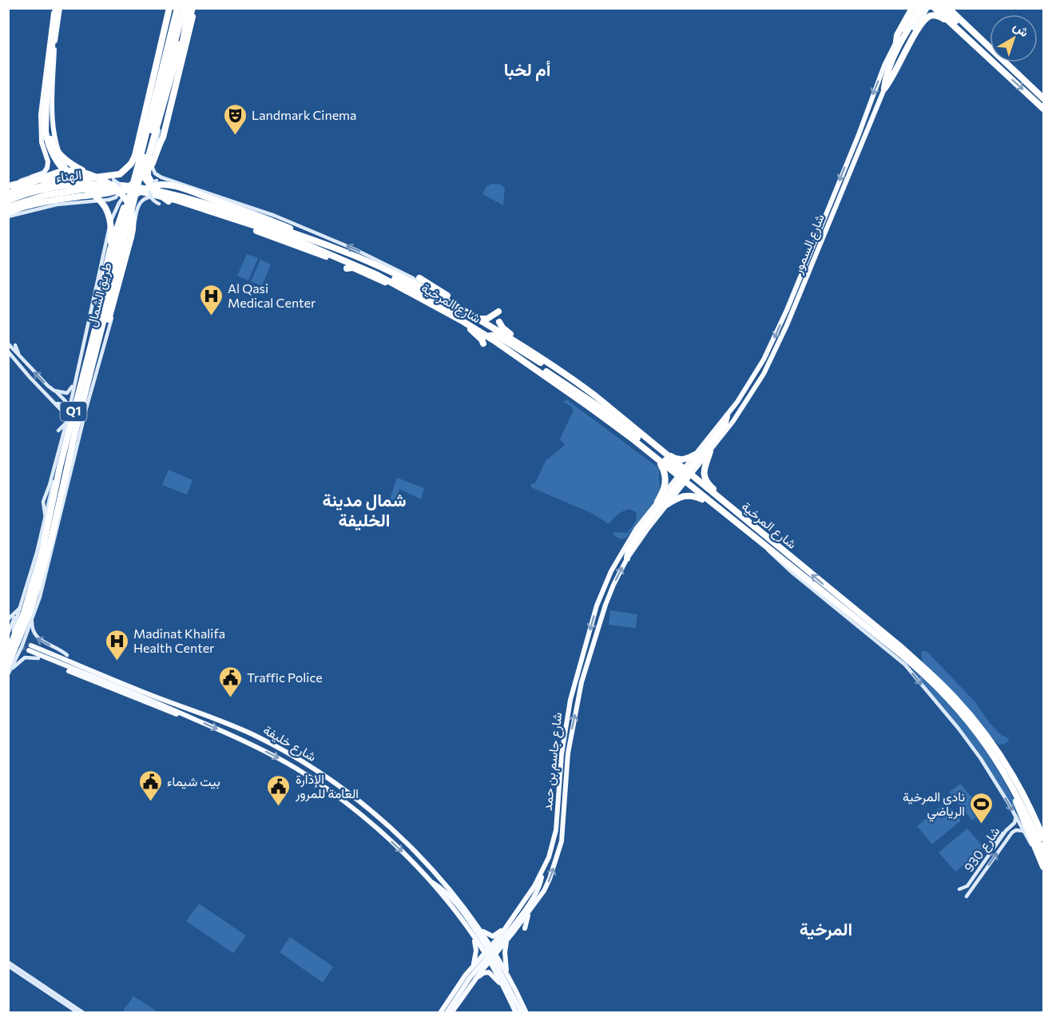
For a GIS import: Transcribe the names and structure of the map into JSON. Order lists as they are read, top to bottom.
{
  "streets": {
    "highway": [
      "الهناء",
      "طريق الشمال",
      "شارع المرخية",
      "Q1"
    ],
    "main road": [
      "شارع السمور",
      "شارع خليفة",
      "شارع جاسم بن حمد",
      "شارع 930"
    ]
  },
  "crossings": [
    ["الهناء", "شارع المرخية"],
    ["شارع السمور", "شارع المرخية"],
    ["شارع السمور", "شارع جاسم بن حمد"],
    ["طريق الشمال", "شارع المرخية"],
    ["طريق الشمال", "Q1"],
    ["شارع المرخية", "شارع جاسم بن حمد"],
    ["شارع المرخية", "شارع 930"],
    ["شارع خليفة", "شارع جاسم بن حمد"]
  ],
  "districts": ["أم لخبا", "شمال مدينة الخليفة", "المرخية"],
  "places": {
    "theatre": ["Landmark Cinema"],
    "hospital": ["Al Qasi Medical Center", "Madinat Khalifa Health Center"],
    "public building": ["Traffic Police", "بيت شيماء", "الإدارة العامة للمرور"],
    "sports": ["نادي المرخية الرياضي"]
  },
  "north": "top right"
}
